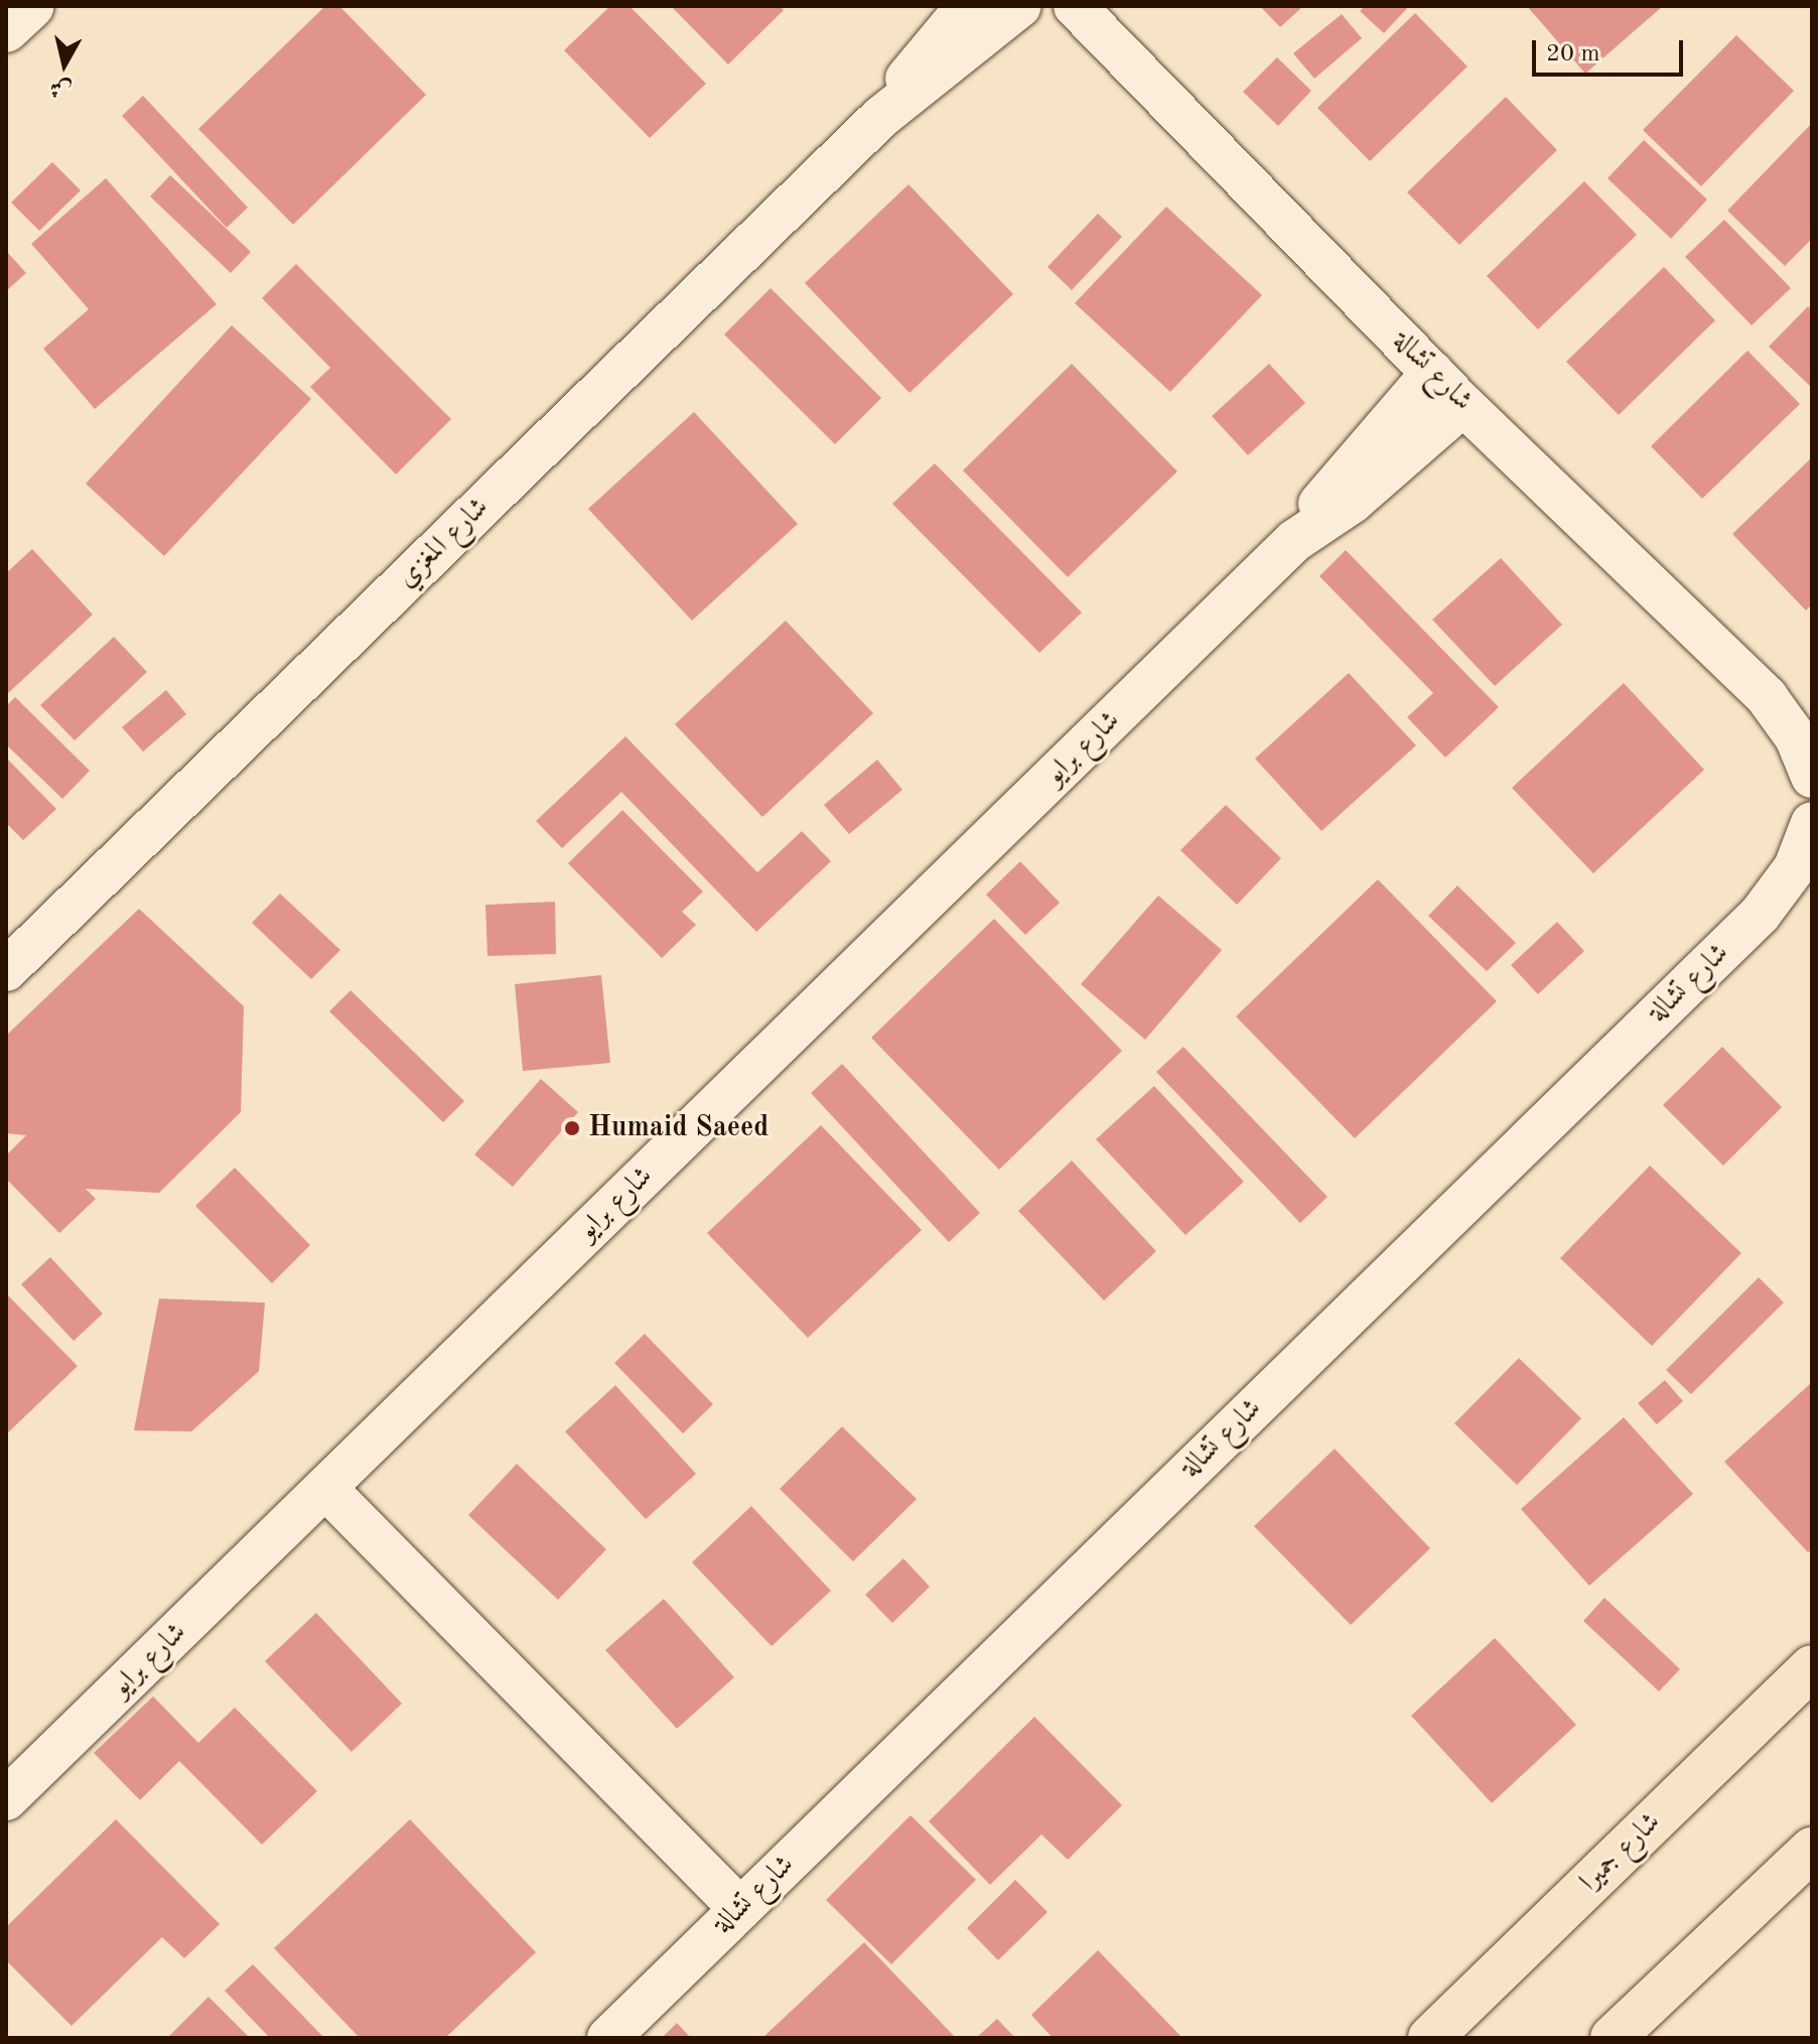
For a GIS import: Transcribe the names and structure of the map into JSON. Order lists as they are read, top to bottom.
{
  "streets": {
    "main road": ["شارع جميرا"],
    "street": ["شارع تشالة", "شارع المغزي", "شارع برايو"]
  },
  "crossings": [
    ["شارع تشالة", "شارع برايو"]
  ],
  "places": ["Humaid Saeed"],
  "scale_bar": "20 m",
  "north": "bottom"
}
